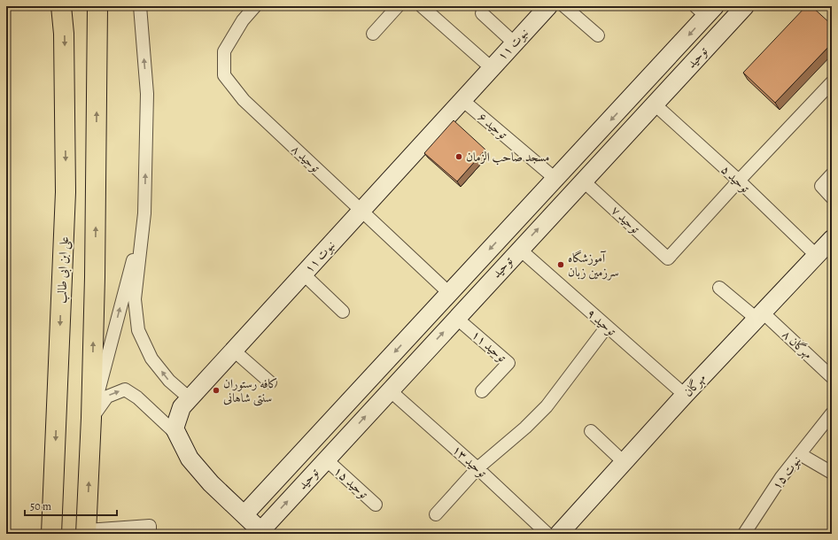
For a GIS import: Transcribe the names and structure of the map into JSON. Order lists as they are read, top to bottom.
{
  "streets": {
    "main road": ["علی ابن ابی طالب"],
    "street": [
      "نبوت ۱۱",
      "توحید",
      "توحید ۶",
      "توحید ۸",
      "توحید ۵",
      "توحید ۷",
      "توحید ۹",
      "مهرگان ۸",
      "توحید ۱۱",
      "مهرگان",
      "توحید ۱۳",
      "نبوت ۱۵",
      "توحید ۱۵"
    ]
  },
  "crossings": [
    ["نبوت ۱۱", "توحید"],
    ["نبوت ۱۱", "توحید ۶"],
    ["نبوت ۱۱", "توحید ۸"],
    ["توحید", "توحید ۶"],
    ["توحید", "توحید ۸"],
    ["توحید", "توحید ۵"],
    ["توحید", "توحید ۷"],
    ["توحید", "توحید ۹"],
    ["توحید", "توحید ۱۱"],
    ["توحید", "توحید ۱۳"],
    ["توحید", "توحید ۱۵"],
    ["توحید ۵", "توحید ۷"],
    ["توحید ۵", "مهرگان"],
    ["توحید ۹", "مهرگان"],
    ["مهرگان ۸", "مهرگان"]
  ],
  "places": ["مسجد صاحب الزمان", "آموزشگاه سرزمین زبان", "کافه رستوران سنتی شاهانی"],
  "scale_bar": "50 m"
}
